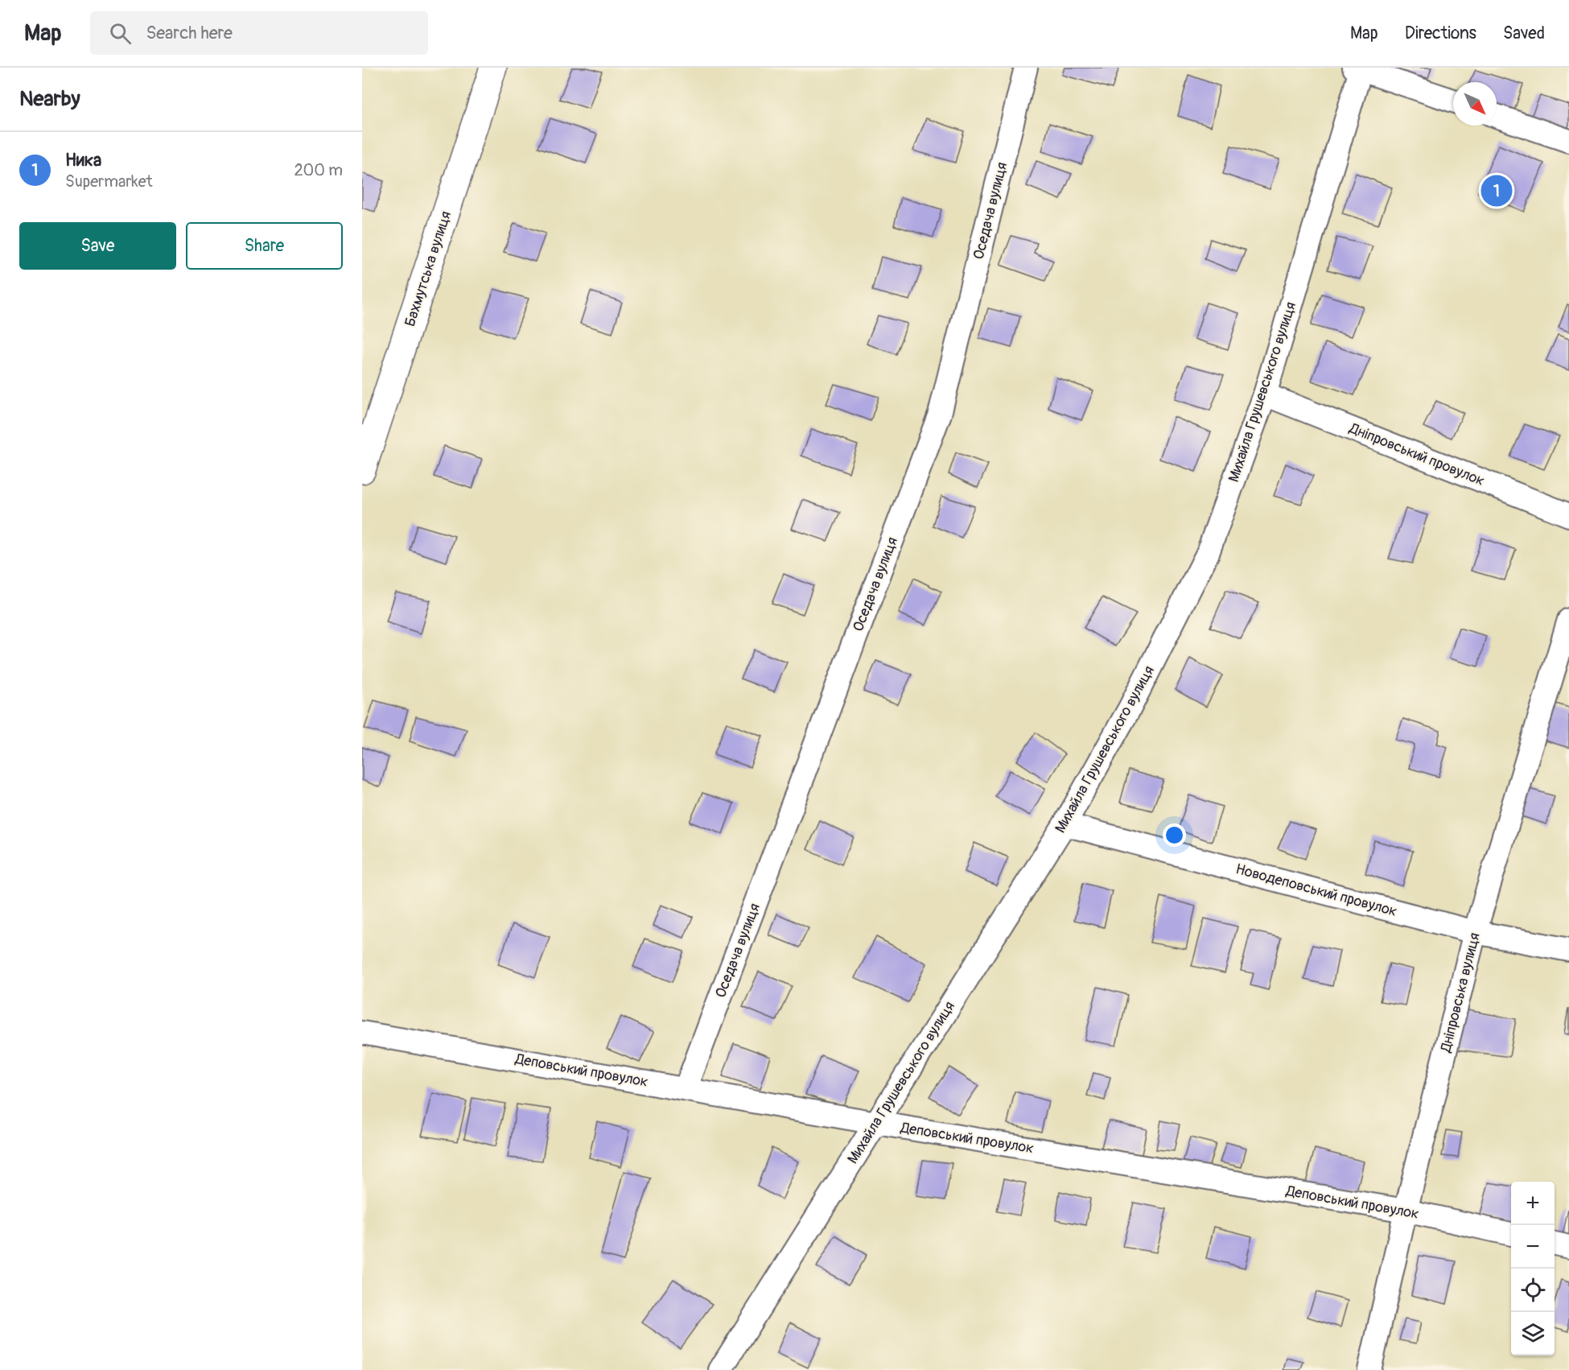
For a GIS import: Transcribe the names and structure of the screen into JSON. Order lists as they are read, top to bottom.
{
  "streets": {
    "street": [
      "Оседача вулиця",
      "Бахмутська вулиця",
      "Михайла Грушевського вулиця",
      "Дніпровський провулок",
      "Новодеповський провулок",
      "Дніпровська вулиця",
      "Деповський провулок"
    ]
  },
  "crossings": [
    ["Оседача вулиця", "Деповський провулок"],
    ["Михайла Грушевського вулиця", "Дніпровський провулок"],
    ["Михайла Грушевського вулиця", "Новодеповський провулок"],
    ["Михайла Грушевського вулиця", "Деповський провулок"],
    ["Новодеповський провулок", "Дніпровська вулиця"],
    ["Дніпровська вулиця", "Деповський провулок"]
  ],
  "north": "bottom right",
  "page": {
    "header": "Map",
    "search": "Search here",
    "nav": ["Map", "Directions", "Saved"],
    "heading": "Nearby",
    "list": [
      {
        "mark": "1",
        "name": "Ника",
        "note": "Supermarket",
        "value": "200 m"
      }
    ],
    "pins": "1",
    "buttons": ["Save", "Share"],
    "map_buttons": ["+", "−"]
  }
}
